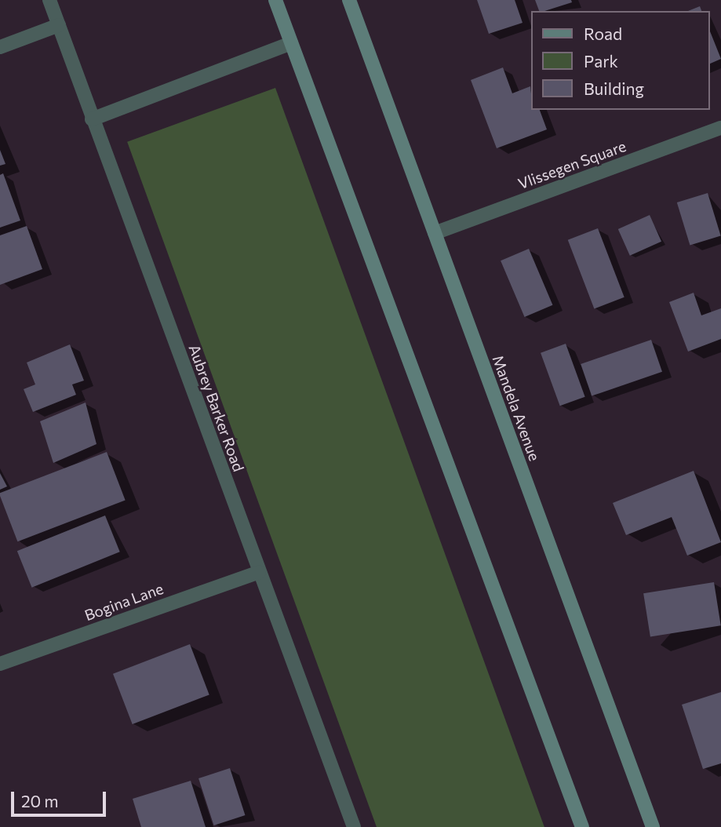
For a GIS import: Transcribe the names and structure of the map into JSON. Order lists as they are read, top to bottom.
{
  "streets": {
    "main road": ["Mandela Avenue"],
    "street": ["Vlissegen Square", "Aubrey Barker Road", "Bogina Lane"]
  },
  "crossings": [
    ["Vlissegen Square", "Mandela Avenue"],
    ["Aubrey Barker Road", "Bogina Lane"]
  ],
  "legend": ["Road", "Park", "Building"],
  "scale_bar": "20 m"
}
